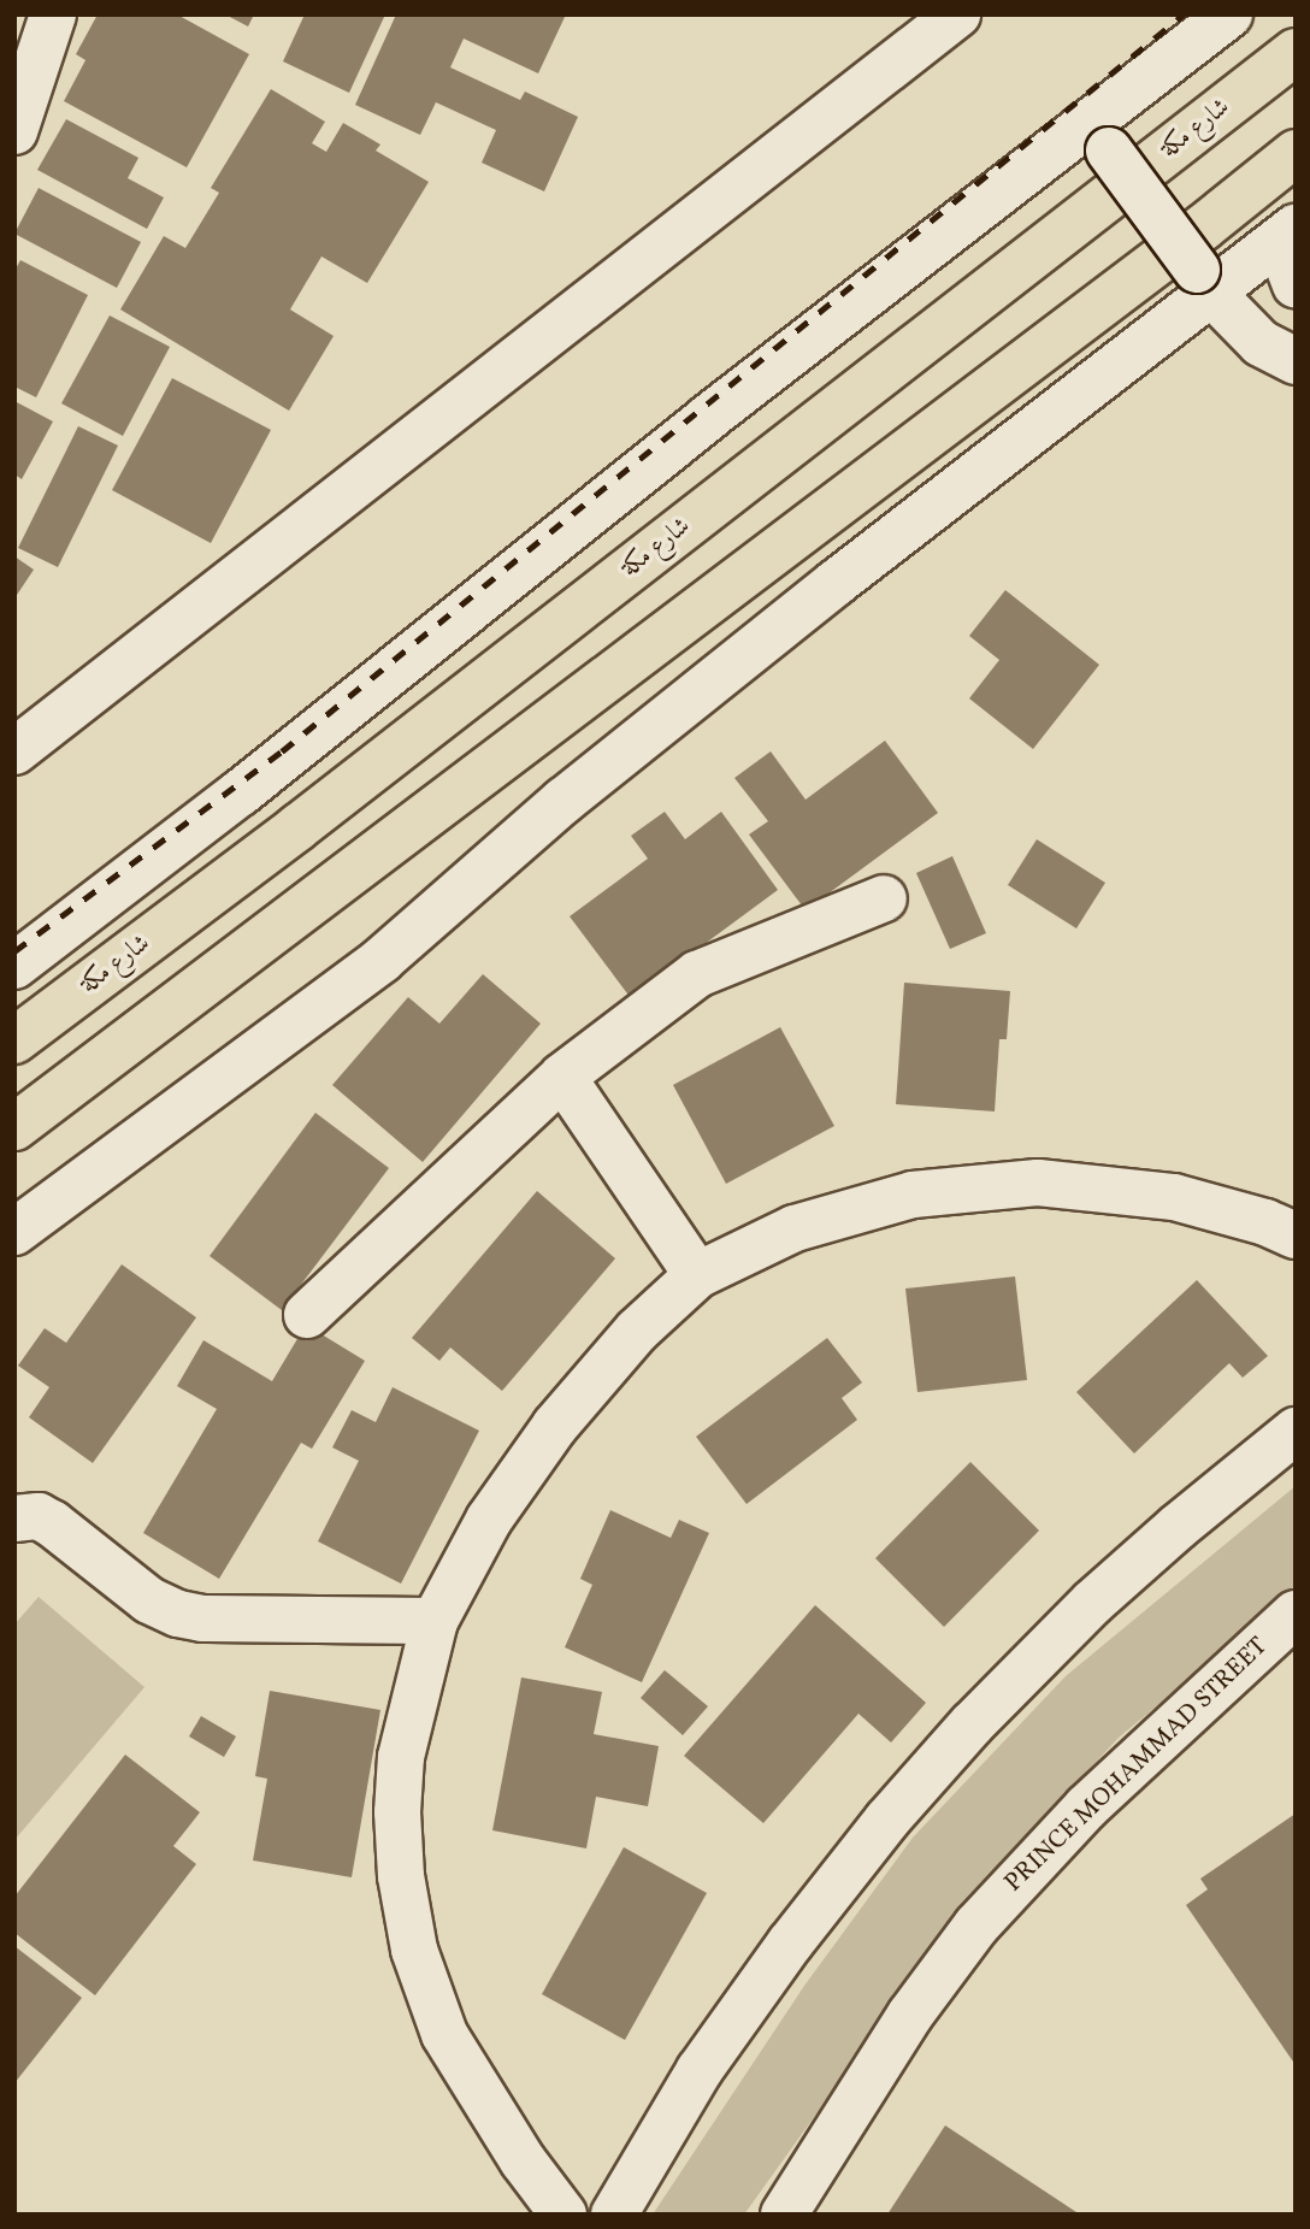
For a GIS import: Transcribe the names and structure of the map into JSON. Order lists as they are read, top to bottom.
{
  "streets": {
    "main road": ["شارع مكة"],
    "street": ["PRINCE MOHAMMAD STREET"]
  }
}
